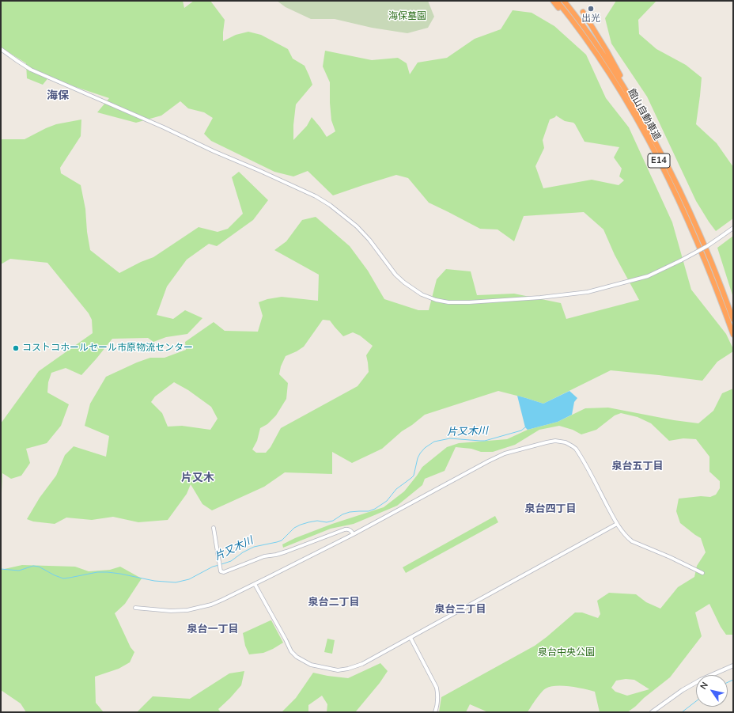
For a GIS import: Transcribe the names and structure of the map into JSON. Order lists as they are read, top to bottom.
{
  "streets": {
    "highway": ["館山自動車道", "E14"]
  },
  "districts": [
    "海保",
    "泉台五丁目",
    "片又木",
    "泉台四丁目",
    "泉台二丁目",
    "泉台三丁目",
    "泉台一丁目"
  ],
  "water": ["片又木川"],
  "parks": ["海保墓園", "泉台中央公園"],
  "places": ["出光", "コストコホールセール市原物流センター"],
  "north": "top left"
}
